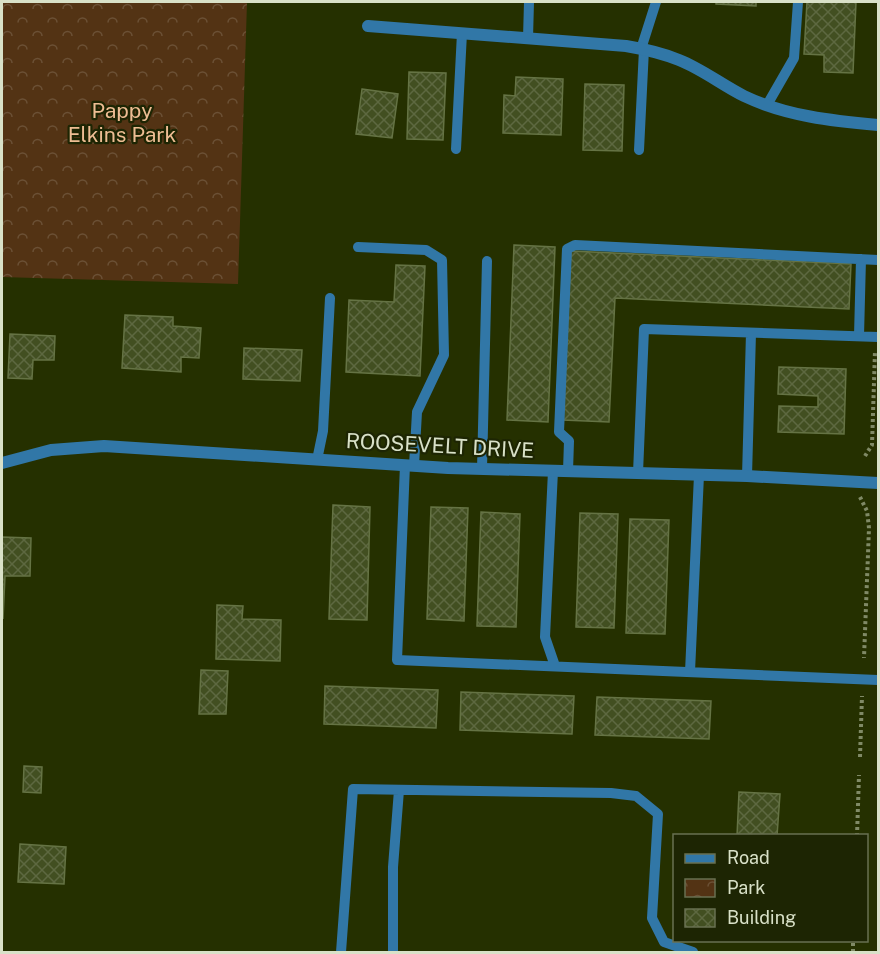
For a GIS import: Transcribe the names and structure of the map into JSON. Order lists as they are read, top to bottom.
{
  "streets": {
    "street": ["ROOSEVELT DRIVE"]
  },
  "parks": ["Pappy Elkins Park"],
  "legend": ["Road", "Park", "Building"]
}
